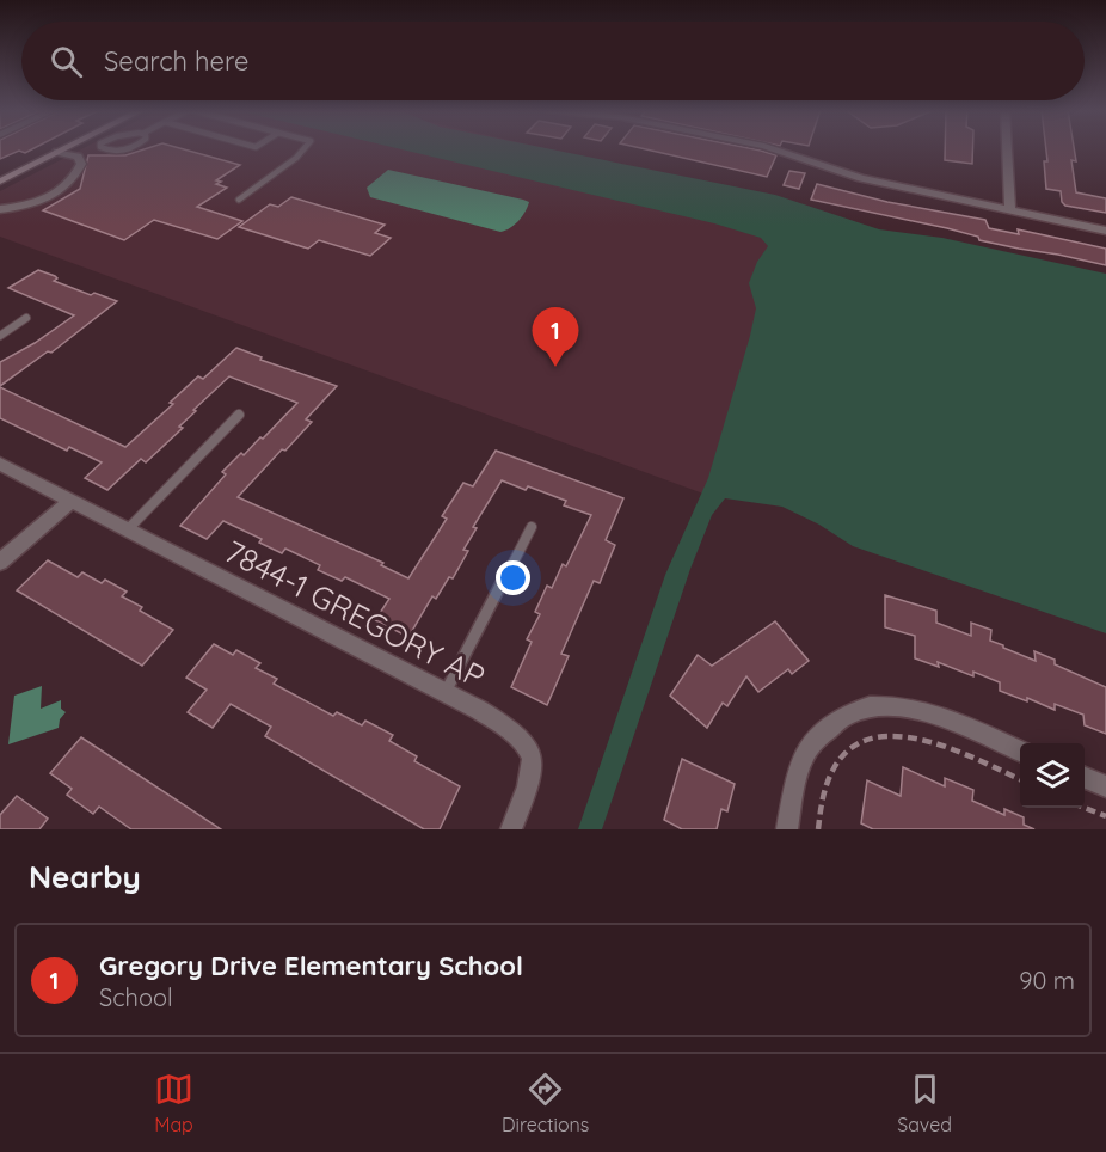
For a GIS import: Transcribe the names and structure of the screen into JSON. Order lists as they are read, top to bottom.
{
  "streets": {
    "street": ["7844-1 GREGORY AP"]
  },
  "page": {
    "search": "Search here",
    "pins": "1",
    "heading": "Nearby",
    "list": [
      {
        "mark": "1",
        "name": "Gregory Drive Elementary School",
        "note": "School",
        "value": "90 m"
      }
    ],
    "nav": ["Map", "Directions", "Saved"]
  }
}
